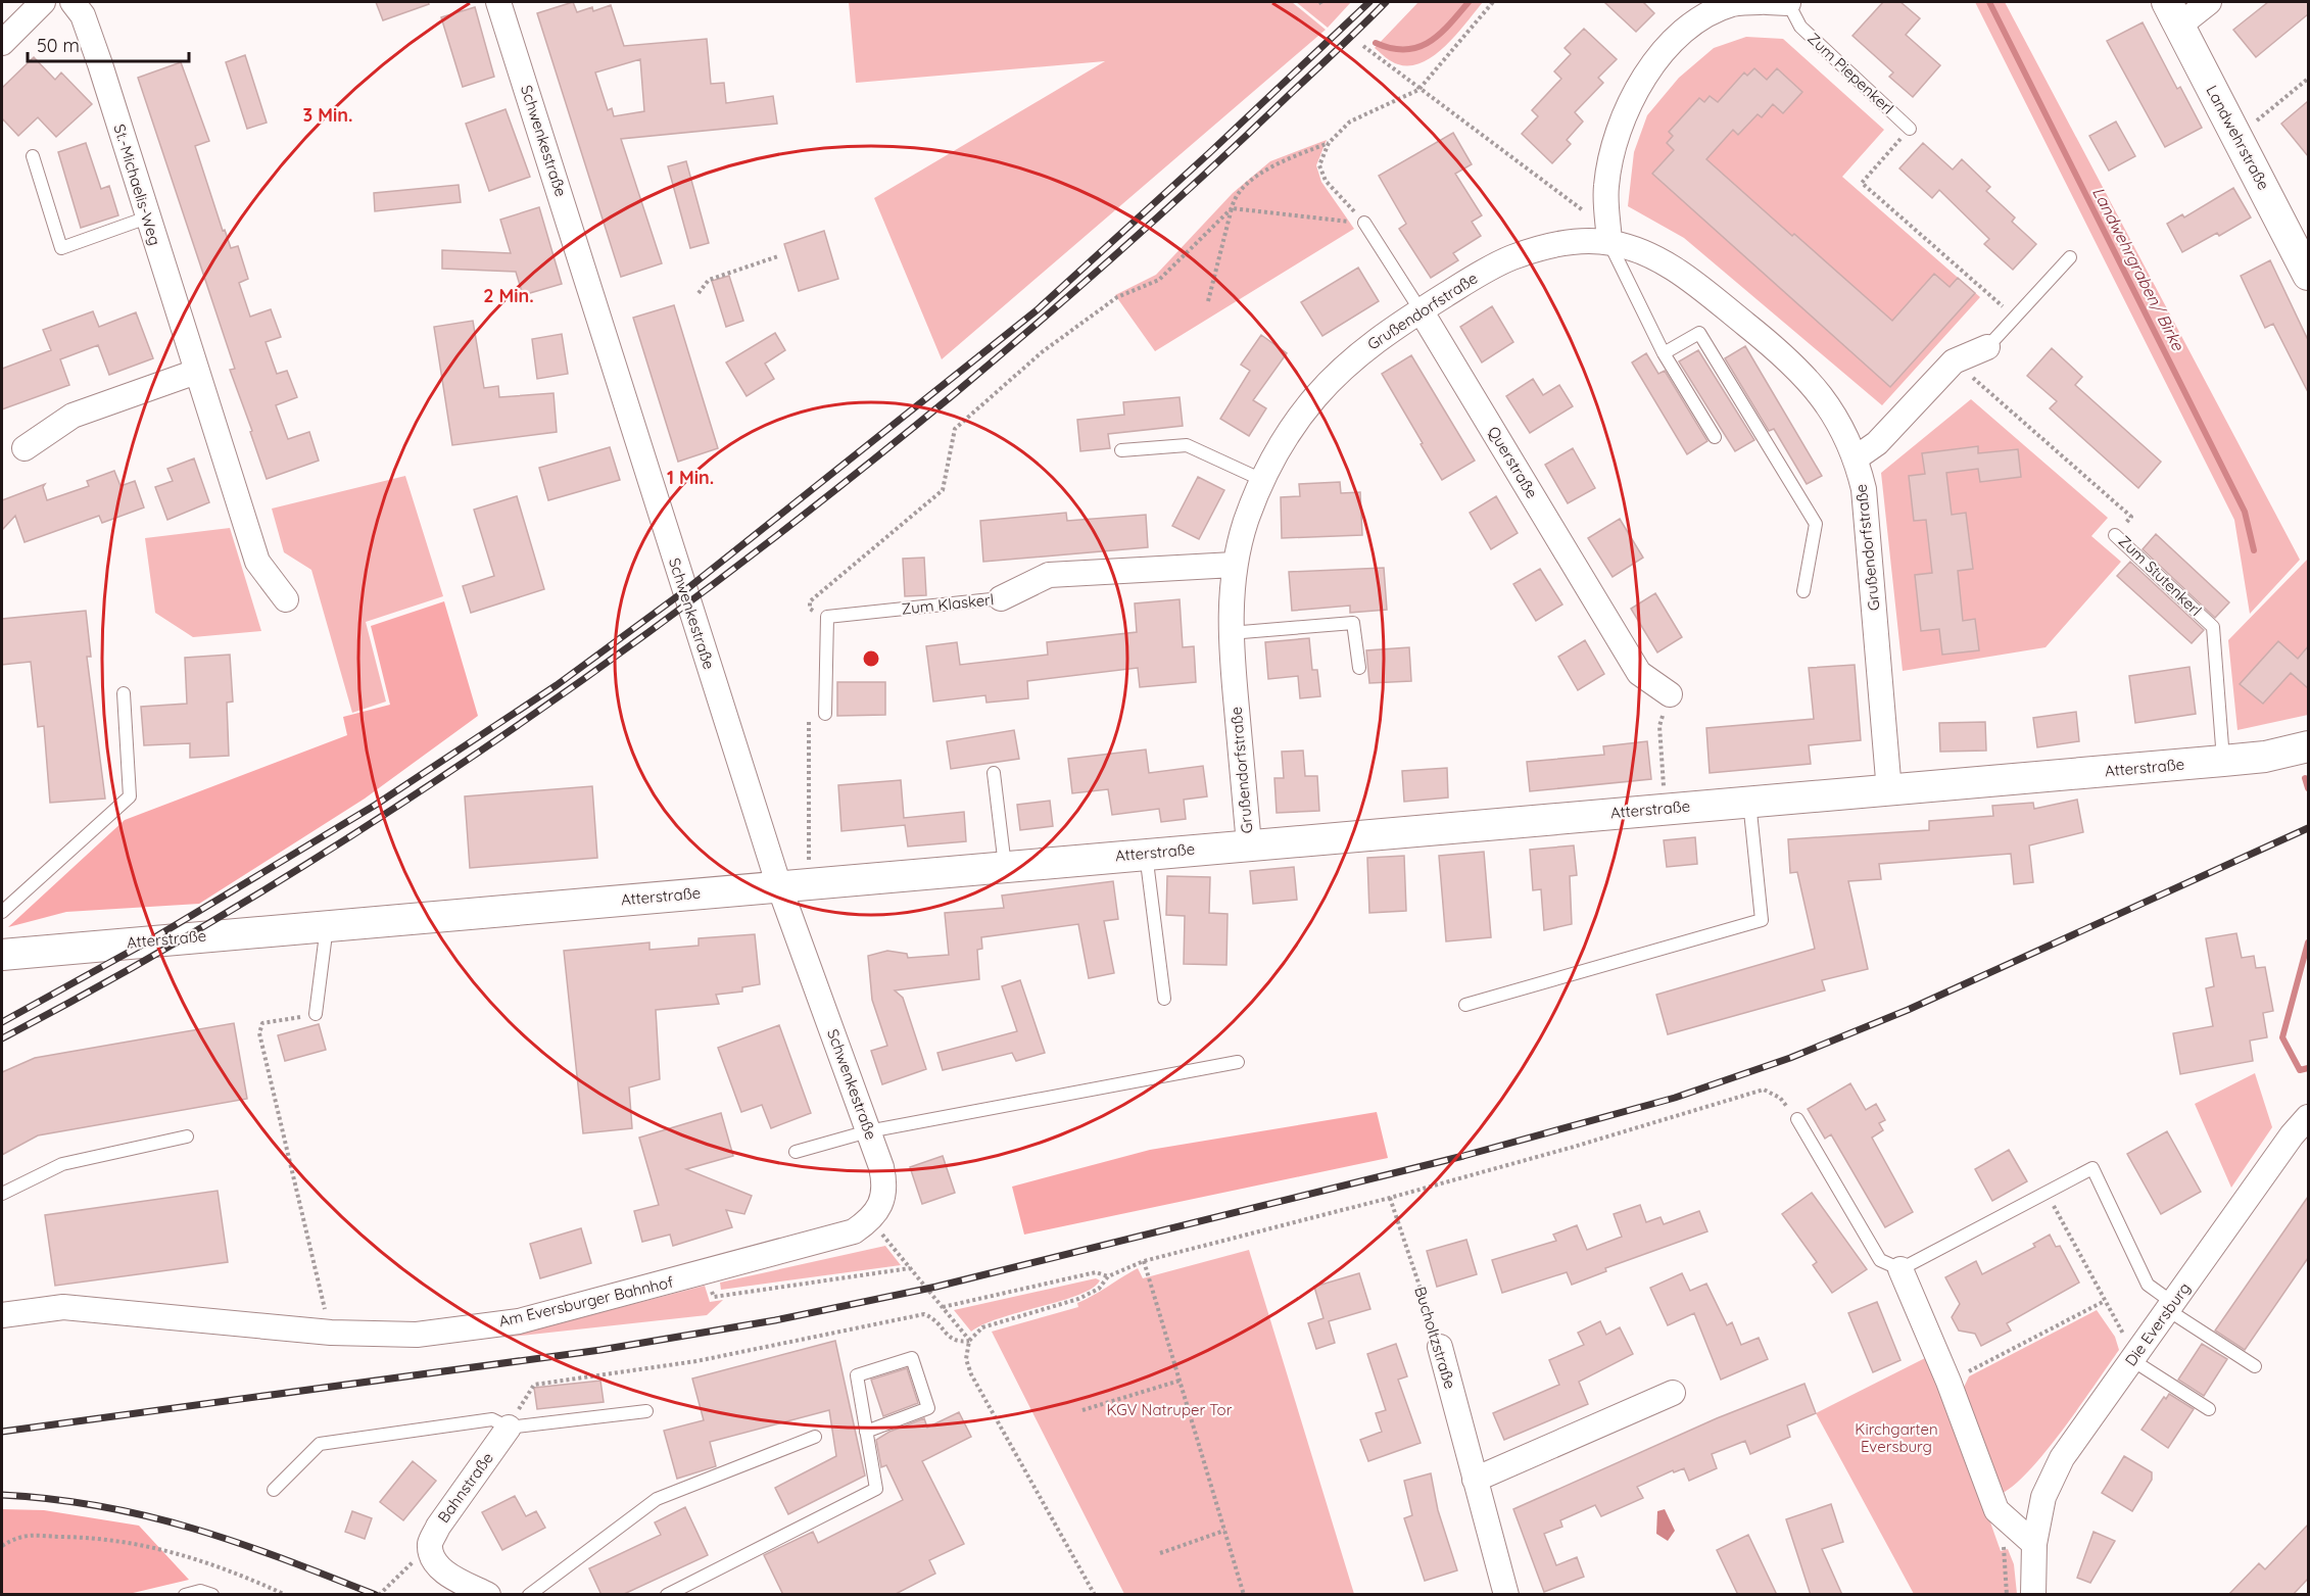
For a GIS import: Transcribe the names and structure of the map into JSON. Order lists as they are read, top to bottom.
{
  "streets": {
    "street": [
      "Landwehrstraße",
      "Schwenkestraße",
      "St.-Michaelis-Weg",
      "Grußendorfstraße",
      "Querstraße",
      "Zum Klaskerl",
      "Atterstraße",
      "Am Eversburger Bahnhof",
      "Die Eversburg",
      "Bucholtzstraße",
      "Bahnstraße"
    ],
    "lane": ["Zum Piepenkerl", "Zum Stutenkerl"]
  },
  "crossings": [
    ["Schwenkestraße", "Atterstraße"],
    ["Schwenkestraße", "Am Eversburger Bahnhof"],
    ["Grußendorfstraße", "Querstraße"],
    ["Grußendorfstraße", "Zum Klaskerl"],
    ["Grußendorfstraße", "Atterstraße"],
    ["Zum Stutenkerl", "Atterstraße"]
  ],
  "water": ["Landwehrgraben/ Birke"],
  "parks": ["KGV Natruper Tor", "Kirchgarten Eversburg"],
  "scale_bar": "50 m",
  "rings": ["3 Min.", "2 Min.", "1 Min."]
}
